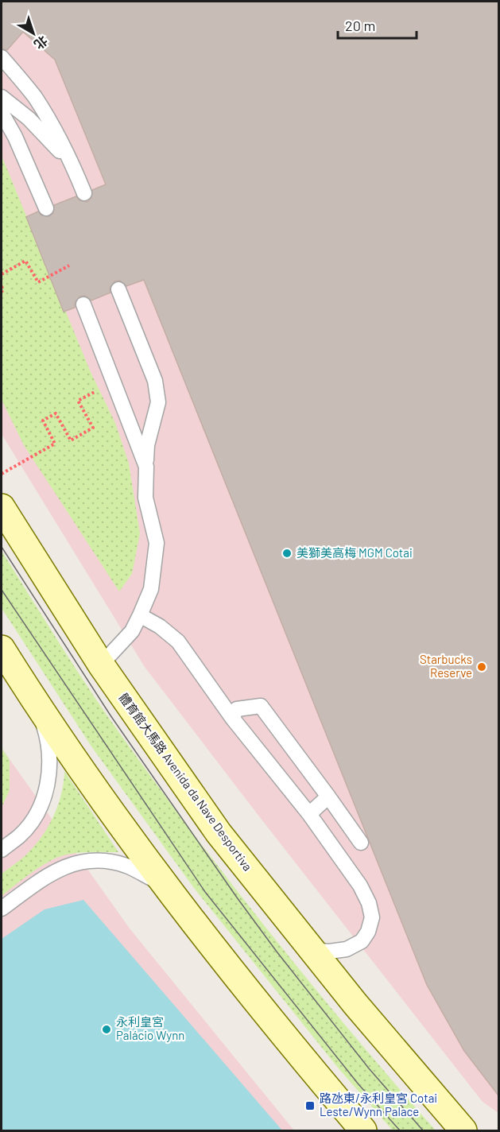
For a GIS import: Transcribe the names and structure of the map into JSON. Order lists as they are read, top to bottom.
{
  "streets": {
    "main road": ["體育館大馬路 Avenida da Nave Desportiva"]
  },
  "places": {
    "other": ["美獅美高梅 MGM Cotai", "Starbucks Reserve", "永利皇宮 Palácio Wynn"],
    "transit": ["路氹東/永利皇宮 Cotai Leste/Wynn Palace"]
  },
  "scale_bar": "20 m",
  "north": "bottom right"
}
